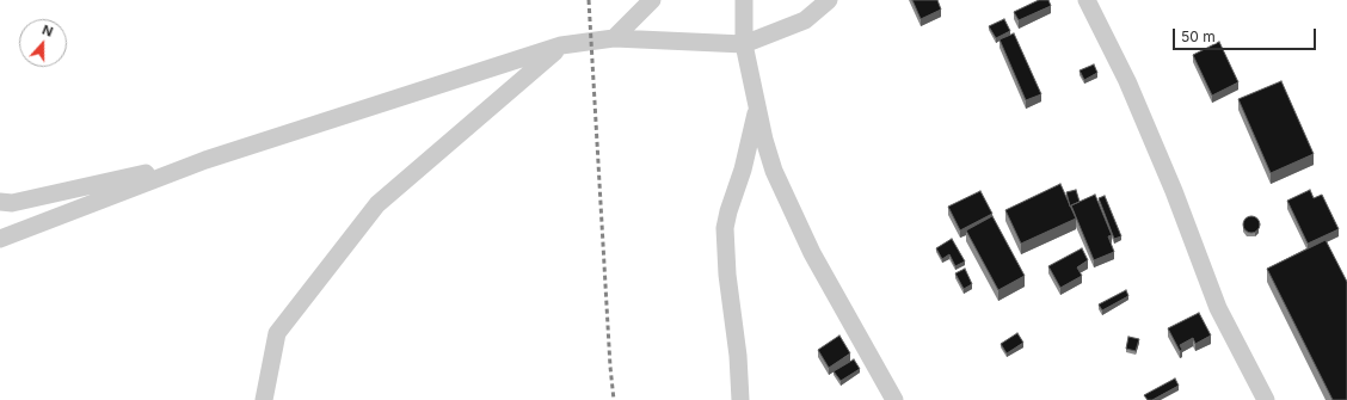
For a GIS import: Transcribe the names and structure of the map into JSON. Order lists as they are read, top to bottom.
{
  "scale_bar": "50 m",
  "north": "top"
}
